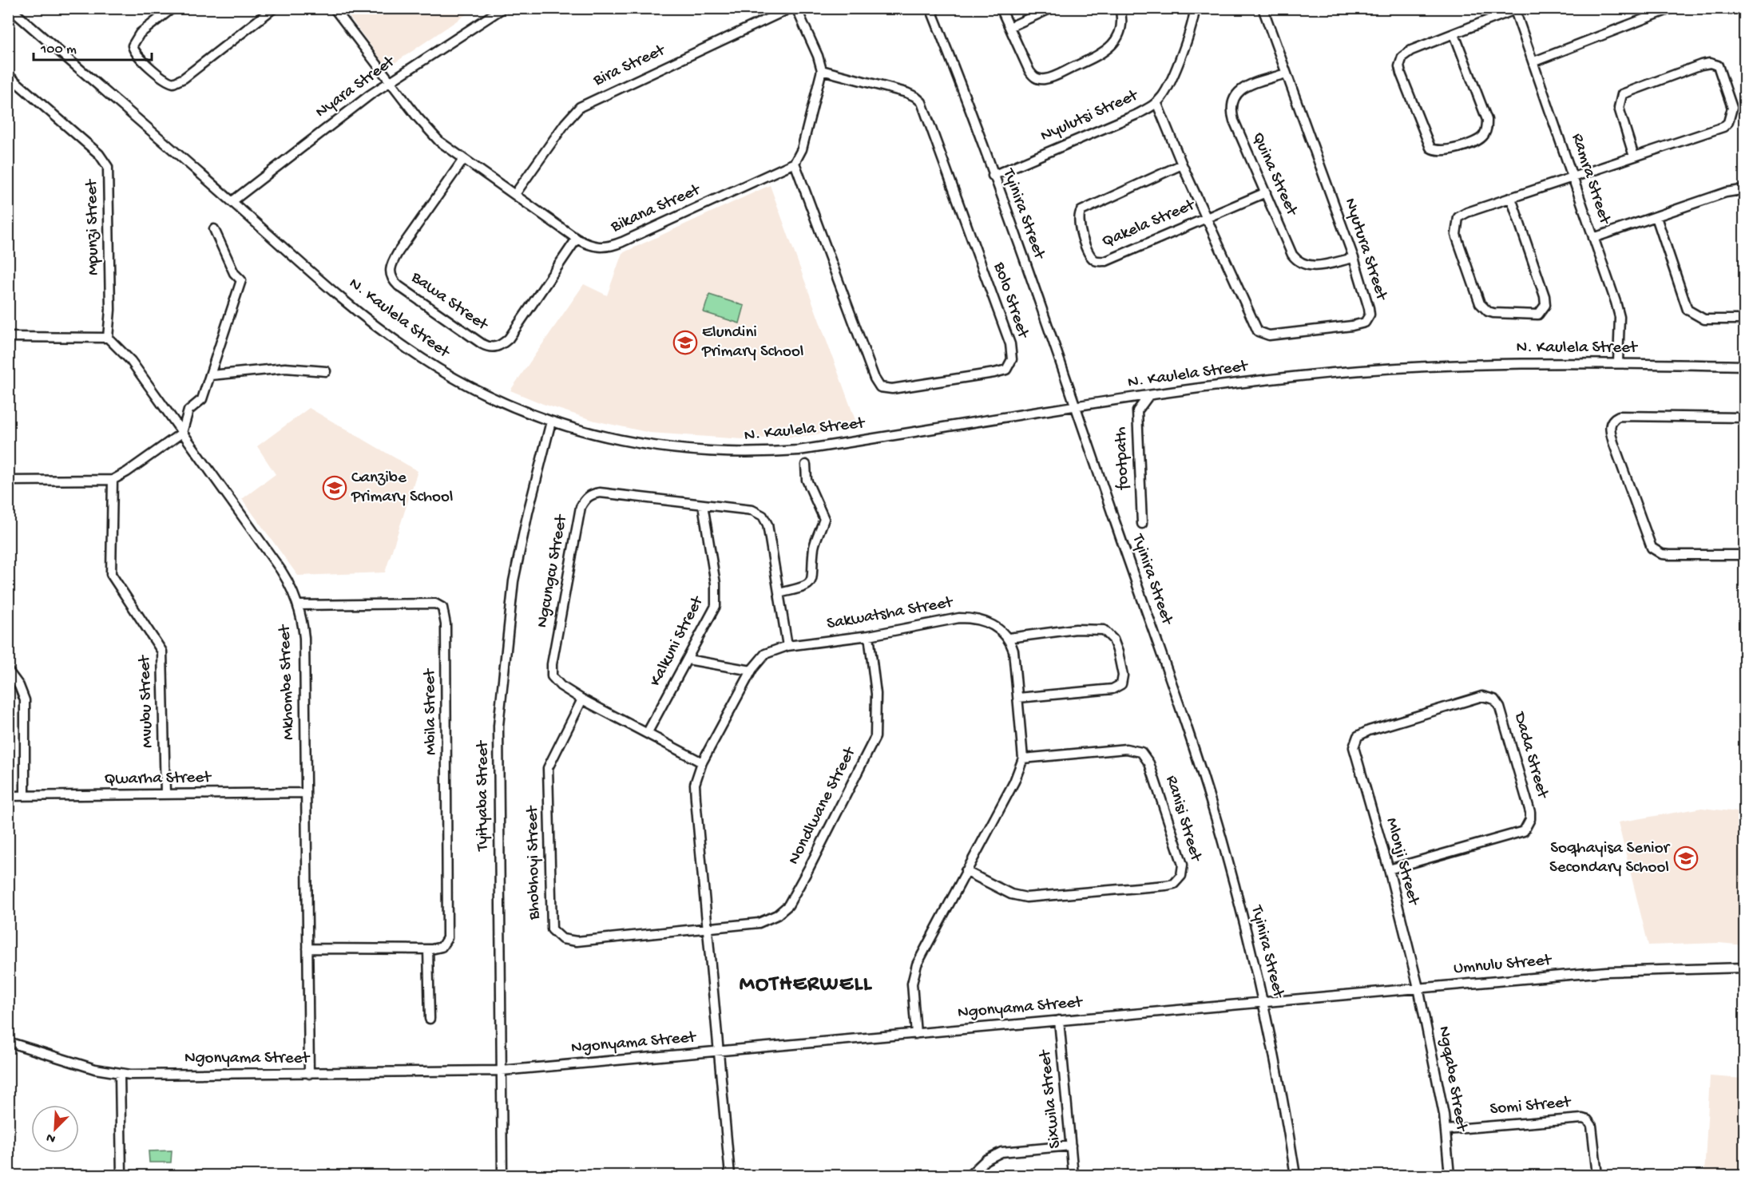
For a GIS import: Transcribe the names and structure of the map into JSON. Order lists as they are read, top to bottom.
{
  "streets": {
    "street": [
      "Bira Street",
      "Nyara Street",
      "Nyulutsi Street",
      "Quina Street",
      "Ramra Street",
      "Bikana Street",
      "Tyinira Street",
      "Qakela Street",
      "Mpunzi Street",
      "Nyutura Street",
      "Bolo Street",
      "Bawa Street",
      "N. Kaulela Street",
      "footpath",
      "Ngcungcu Street",
      "Sakwatsha Street",
      "Kalkuni Street",
      "Mkhombe Street",
      "Mvubu Street",
      "Mbila Street",
      "Dada Street",
      "Qwarha Street",
      "Tyityaba Street",
      "Nondlwane Street",
      "Ranisi Street",
      "Mlonji Street",
      "Bhobhoyi Street",
      "Umnulu Street",
      "Ngonyama Street",
      "Ngqabe Street",
      "Sixwila Street",
      "Somi Street"
    ]
  },
  "crossings": [
    ["Bira Street", "Bikana Street"],
    ["Nyara Street", "Bikana Street"],
    ["Nyara Street", "N. Kaulela Street"],
    ["Nyulutsi Street", "Tyinira Street"],
    ["Nyulutsi Street", "Nyutura Street"],
    ["Quina Street", "Nyutura Street"],
    ["Ramra Street", "N. Kaulela Street"],
    ["Bikana Street", "Bolo Street"],
    ["Bikana Street", "Bawa Street"],
    ["Tyinira Street", "N. Kaulela Street"],
    ["Tyinira Street", "Umnulu Street"],
    ["Tyinira Street", "Ngonyama Street"],
    ["Qakela Street", "Nyutura Street"],
    ["Mpunzi Street", "Mkhombe Street"],
    ["N. Kaulela Street", "footpath"],
    ["N. Kaulela Street", "Tyityaba Street"],
    ["Ngcungcu Street", "Sakwatsha Street"],
    ["Ngcungcu Street", "Kalkuni Street"],
    ["Ngcungcu Street", "Bhobhoyi Street"],
    ["Sakwatsha Street", "Nondlwane Street"],
    ["Sakwatsha Street", "Bhobhoyi Street"],
    ["Sakwatsha Street", "Ngonyama Street"],
    ["Mkhombe Street", "Mbila Street"],
    ["Mkhombe Street", "Qwarha Street"],
    ["Mkhombe Street", "Ngonyama Street"],
    ["Mvubu Street", "Qwarha Street"],
    ["Dada Street", "Mlonji Street"],
    ["Tyityaba Street", "Ngonyama Street"],
    ["Nondlwane Street", "Bhobhoyi Street"],
    ["Mlonji Street", "Umnulu Street"],
    ["Mlonji Street", "Ngqabe Street"],
    ["Umnulu Street", "Ngonyama Street"],
    ["Umnulu Street", "Ngqabe Street"],
    ["Ngonyama Street", "Sixwila Street"],
    ["Ngqabe Street", "Somi Street"]
  ],
  "districts": ["MOTHERWELL"],
  "places": {
    "school or university": ["Elundini Primary School", "Canzibe Primary School", "Soqhayisa Senior Secondary School"]
  },
  "scale_bar": "100 m",
  "north": "bottom left"
}
